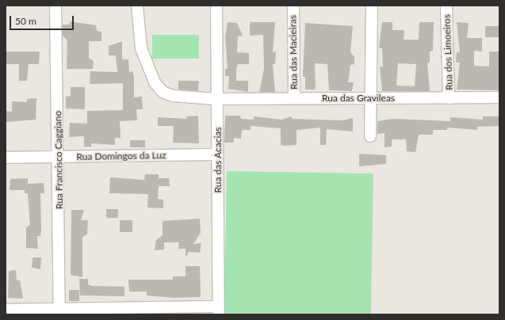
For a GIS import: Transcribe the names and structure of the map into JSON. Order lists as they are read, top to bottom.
{
  "streets": {
    "street": [
      "Rua das Macieiras",
      "Rua dos Limoeiros",
      "Rua das Gravileas",
      "Rua Domingos da Luz",
      "Rua Francisco Caggiano",
      "Rua das Acacias"
    ]
  },
  "crossings": [
    ["Rua das Macieiras", "Rua das Gravileas"],
    ["Rua dos Limoeiros", "Rua das Gravileas"],
    ["Rua das Gravileas", "Rua das Acacias"],
    ["Rua Domingos da Luz", "Rua Francisco Caggiano"],
    ["Rua Domingos da Luz", "Rua das Acacias"]
  ],
  "scale_bar": "50 m"
}
